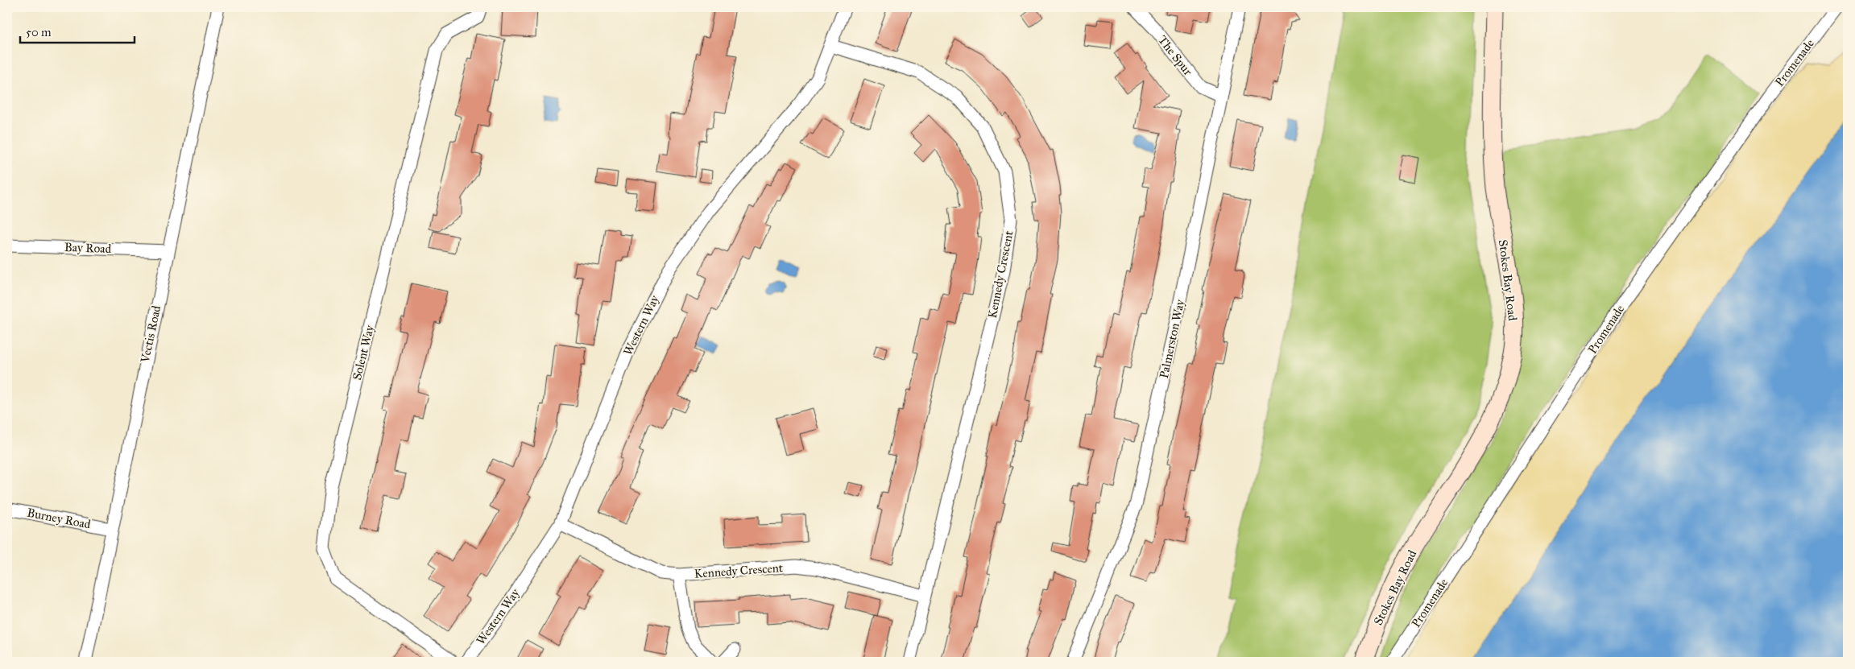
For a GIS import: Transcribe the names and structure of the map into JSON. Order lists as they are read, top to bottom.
{
  "streets": {
    "street": [
      "The Spur",
      "Promenade",
      "Bay Road",
      "Kennedy Crescent",
      "Stokes Bay Road",
      "Western Way",
      "Vectis Road",
      "Palmerston Way",
      "Solent Way",
      "Burney Road"
    ]
  },
  "crossings": [
    ["The Spur", "Palmerston Way"],
    ["Bay Road", "Vectis Road"],
    ["Kennedy Crescent", "Western Way"],
    ["Vectis Road", "Burney Road"]
  ],
  "scale_bar": "50 m"
}
